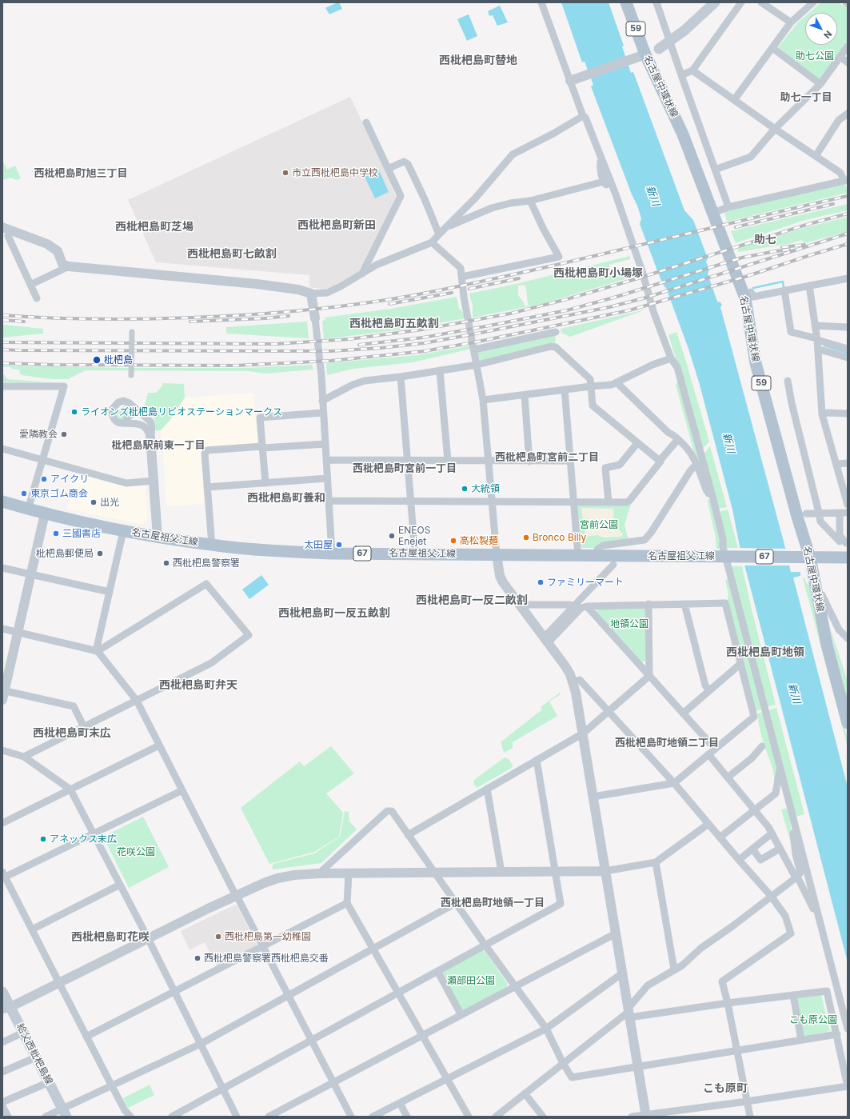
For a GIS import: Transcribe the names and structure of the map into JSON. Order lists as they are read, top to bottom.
{
  "streets": {
    "main road": [
      "59",
      "名古屋中環状線",
      "名古屋祖父江線",
      "67",
      "給父西枇杷島線"
    ]
  },
  "crossings": [
    ["名古屋中環状線", "名古屋祖父江線"]
  ],
  "districts": [
    "西枇杷島町替地",
    "助七一丁目",
    "西枇杷島町旭三丁目",
    "西枇杷島町新田",
    "西枇杷島町芝場",
    "助七",
    "西枇杷島町七畝割",
    "西枇杷島町小場塚",
    "西枇杷島町五畝割",
    "枇杷島駅前東一丁目",
    "西枇杷島町宮前二丁目",
    "西枇杷島町宮前一丁目",
    "西枇杷島町養和",
    "西枇杷島町一反二畝割",
    "西枇杷島町一反五畝割",
    "西枇杷島町地領",
    "西枇杷島町弁天",
    "西枇杷島町末広",
    "西枇杷島町地領二丁目",
    "西枇杷島町地領一丁目",
    "西枇杷島町花咲",
    "こも原町"
  ],
  "water": ["新川"],
  "parks": [
    "助七公園",
    "宮前公園",
    "地領公園",
    "花咲公園",
    "瀬部田公園",
    "こも原公園"
  ],
  "places": [
    "市立西枇杷島中学校",
    "枇杷島",
    "ライオンズ枇杷島リビオステーションマークス",
    "愛隣教会",
    "アイクリ",
    "大統領",
    "東京ゴム商会",
    "出光",
    "三國書店",
    "ENEOS Enejet",
    "Bronco Billy",
    "高松製麺",
    "太田屋",
    "枇杷島郵便局",
    "西枇杷島警察署",
    "ファミリーマート",
    "アネックス末広",
    "西枇杷島第一幼稚園",
    "西枇杷島警察署西枇杷島交番"
  ],
  "north": "bottom right"
}
